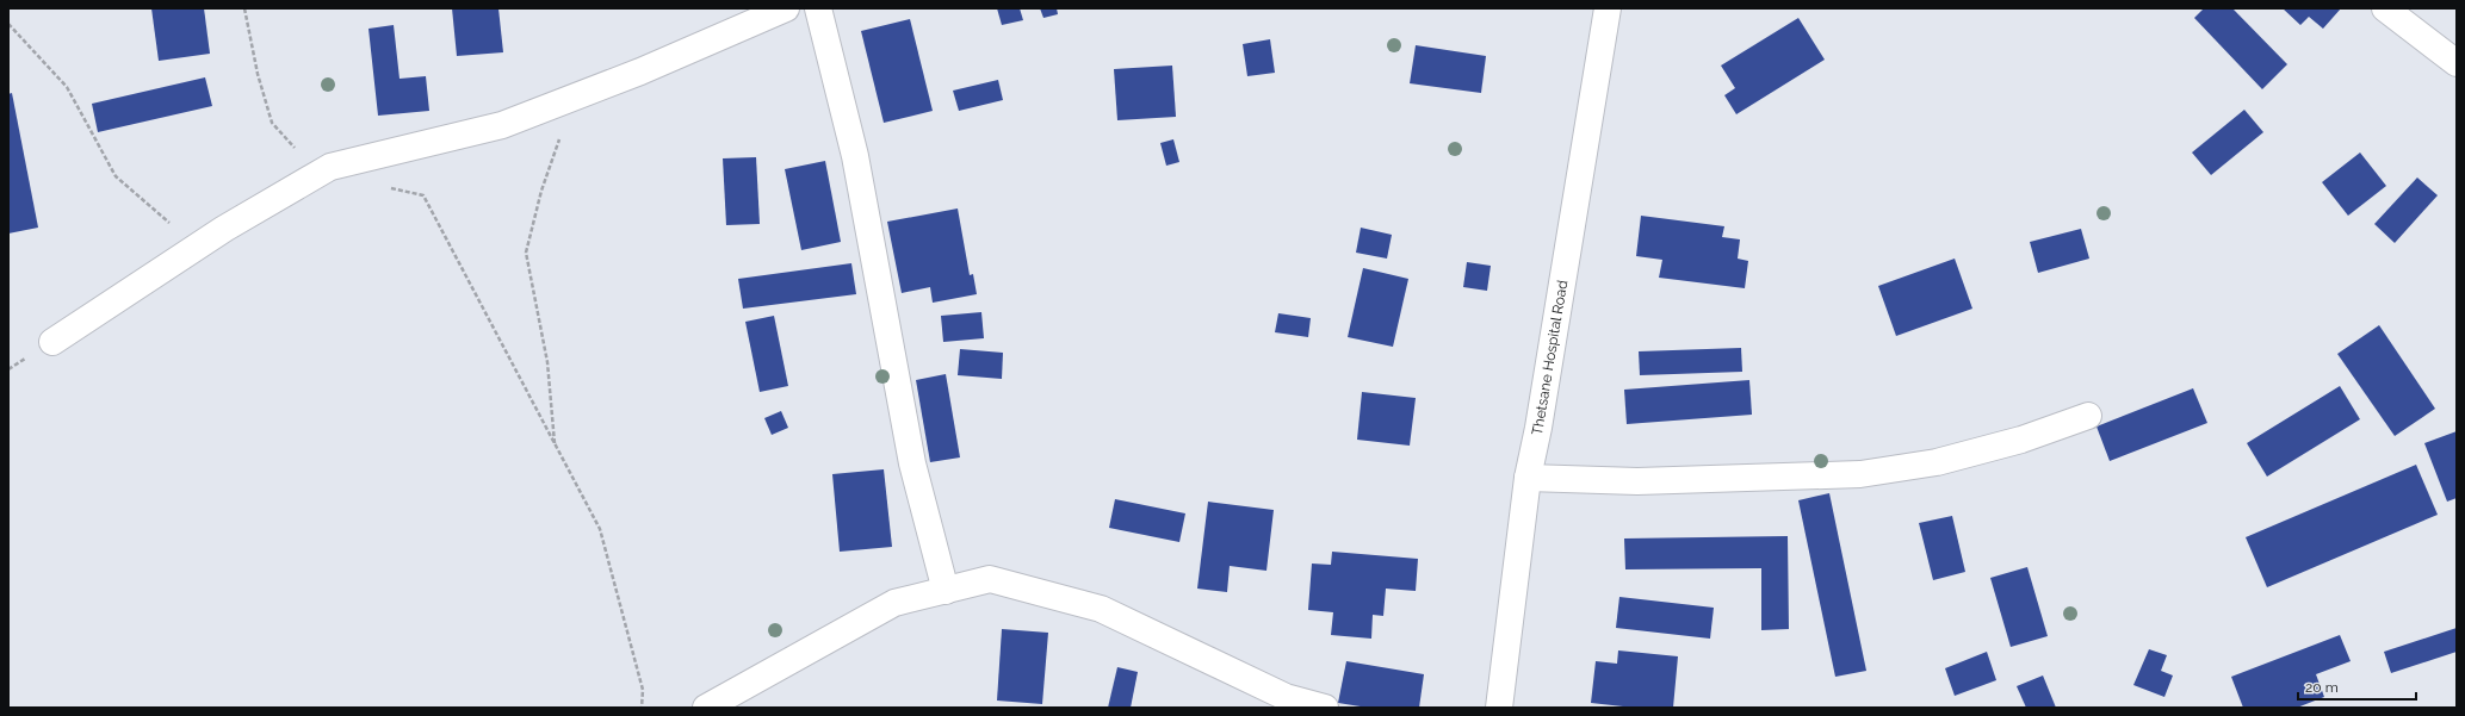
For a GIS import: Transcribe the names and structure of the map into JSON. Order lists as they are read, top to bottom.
{
  "streets": {
    "street": ["Thetsane Hospital Road"]
  },
  "scale_bar": "20 m"
}
